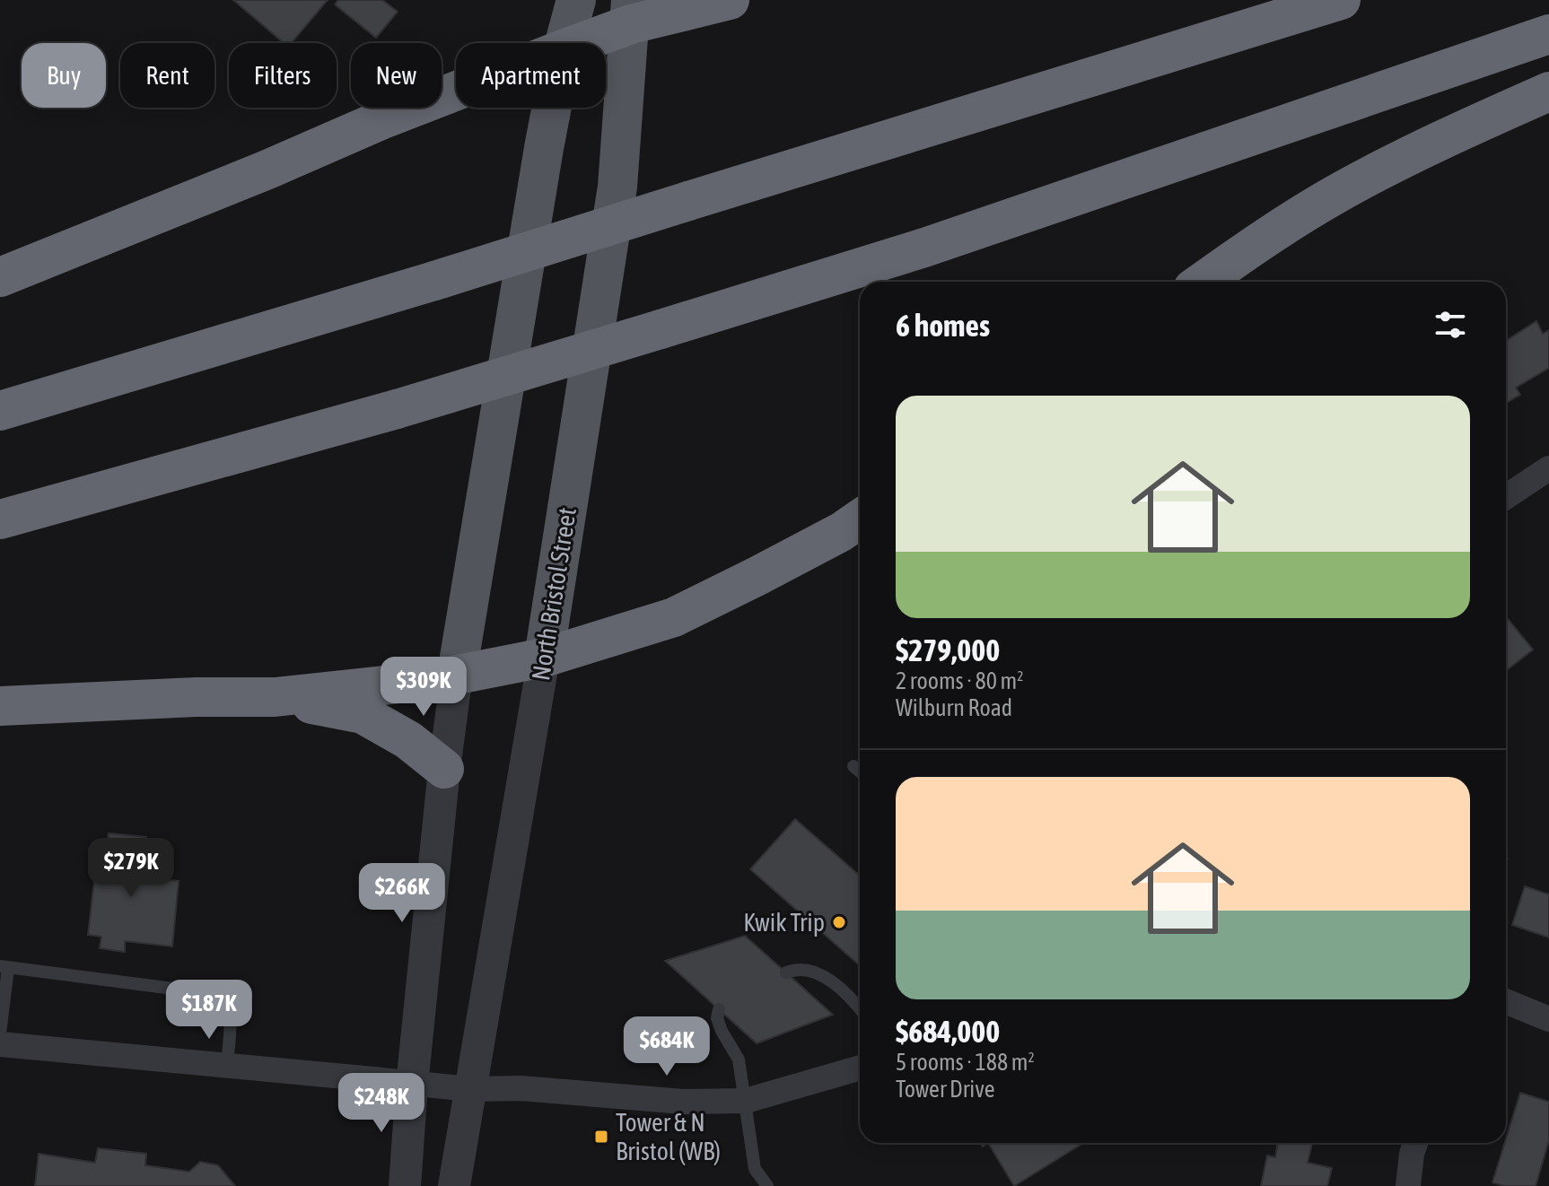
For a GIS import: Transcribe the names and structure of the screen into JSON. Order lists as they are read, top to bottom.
{
  "streets": {
    "main road": ["North Bristol Street"]
  },
  "places": {
    "other": ["Kwik Trip"],
    "transit": ["Tower & N Bristol (WB)"]
  },
  "page": {
    "chip": [
      "Buy",
      "Rent",
      "Filters",
      "New",
      "Apartment"
    ],
    "heading": "6 homes",
    "list": [
      {
        "name": "$279,000",
        "note": "2 rooms · 80 m² · Wilburn Road"
      },
      {
        "name": "$684,000",
        "note": "5 rooms · 188 m² · Tower Drive"
      }
    ],
    "price": [
      "$309K",
      "$279K",
      "$266K",
      "$187K",
      "$684K",
      "$248K"
    ]
  }
}
